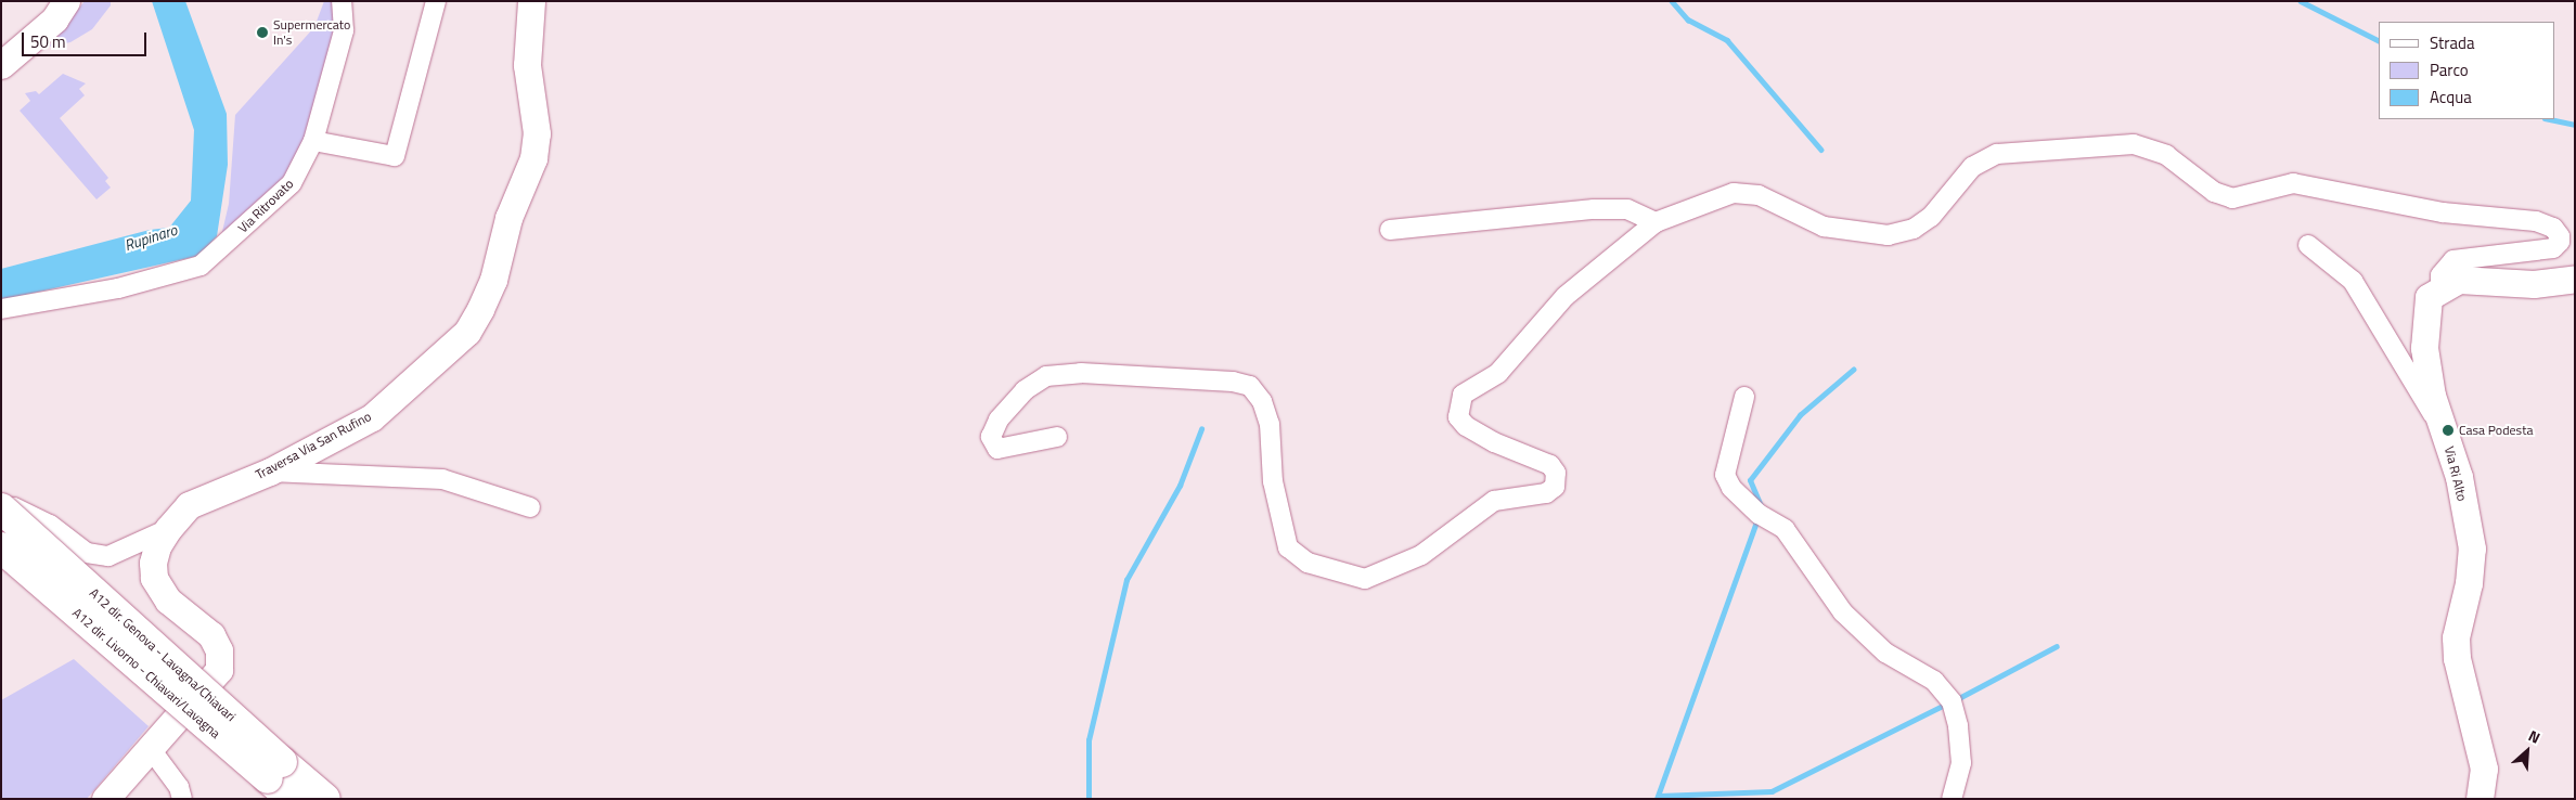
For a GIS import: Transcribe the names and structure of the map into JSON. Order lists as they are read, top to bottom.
{
  "streets": {
    "highway": ["A12 dir. Genova - Lavagna/Chiavari", "A12 dir. Livorno - Chiavari/Lavagna"],
    "street": ["Via Ritrovato", "Traversa Via San Rufino", "Via Ri Alto"]
  },
  "crossings": [
    ["A12 dir. Genova - Lavagna/Chiavari", "A12 dir. Livorno - Chiavari/Lavagna"]
  ],
  "water": ["Rupinaro"],
  "places": ["Supermercato In's", "Casa Podesta"],
  "legend": ["Strada", "Parco", "Acqua"],
  "scale_bar": "50 m",
  "north": "top right"
}
